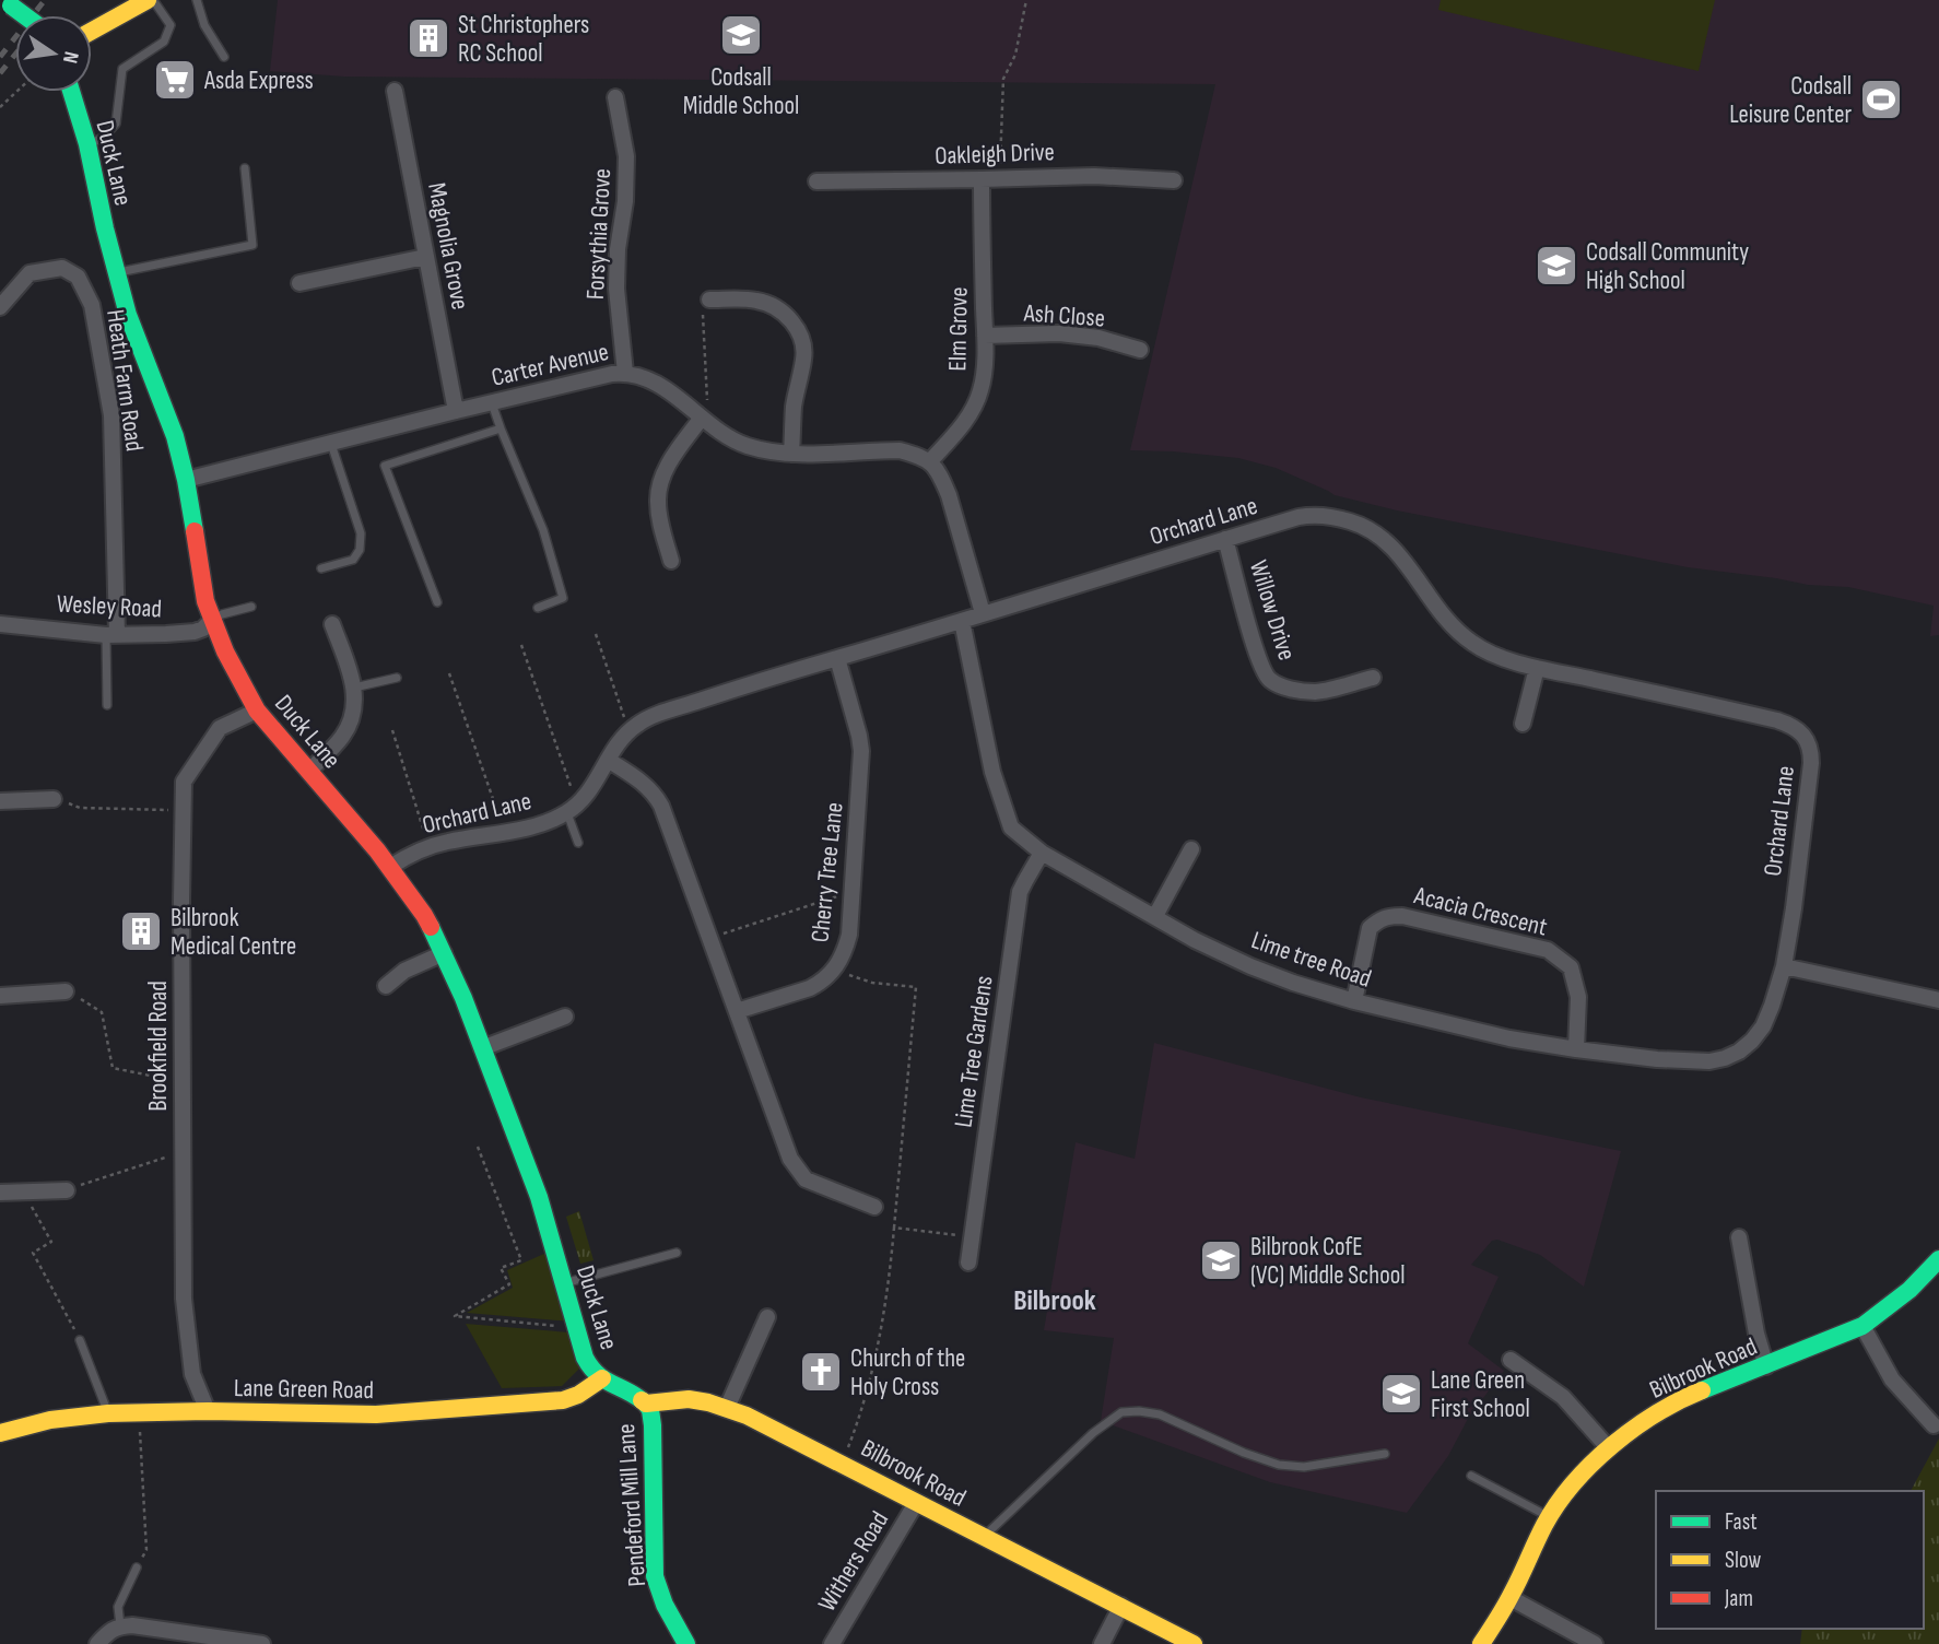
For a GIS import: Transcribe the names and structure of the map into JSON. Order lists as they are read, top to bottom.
{
  "streets": {
    "street": [
      "Oakleigh Drive",
      "Duck Lane",
      "Forsythia Grove",
      "Magnolia Grove",
      "Ash Close",
      "Elm Grove",
      "Carter Avenue",
      "Heath Farm Road",
      "Orchard Lane",
      "Wesley Road",
      "Willow Drive",
      "Cherry Tree Lane",
      "Acacia Crescent",
      "Lime tree Road",
      "Brookfield Road",
      "Lime Tree Gardens",
      "Bilbrook Road",
      "Lane Green Road",
      "Pendeford Mill Lane",
      "Withers Road"
    ]
  },
  "crossings": [
    ["Oakleigh Drive", "Elm Grove"],
    ["Duck Lane", "Carter Avenue"],
    ["Duck Lane", "Orchard Lane"],
    ["Duck Lane", "Wesley Road"],
    ["Duck Lane", "Brookfield Road"],
    ["Duck Lane", "Lane Green Road"],
    ["Forsythia Grove", "Carter Avenue"],
    ["Magnolia Grove", "Carter Avenue"],
    ["Ash Close", "Elm Grove"],
    ["Elm Grove", "Carter Avenue"],
    ["Heath Farm Road", "Wesley Road"],
    ["Orchard Lane", "Willow Drive"],
    ["Orchard Lane", "Cherry Tree Lane"],
    ["Orchard Lane", "Lime tree Road"],
    ["Acacia Crescent", "Lime tree Road"],
    ["Lime tree Road", "Lime Tree Gardens"],
    ["Brookfield Road", "Lane Green Road"],
    ["Bilbrook Road", "Pendeford Mill Lane"],
    ["Bilbrook Road", "Withers Road"]
  ],
  "districts": ["Bilbrook"],
  "places": {
    "school or university": [
      "Codsall Middle School",
      "Codsall Community High School",
      "Bilbrook CofE (VC) Middle School",
      "Lane Green First School"
    ],
    "building": ["St Christophers RC School", "Bilbrook Medical Centre"],
    "supermarket": ["Asda Express"],
    "sports": ["Codsall Leisure Center"],
    "church": ["Church of the Holy Cross"]
  },
  "legend": ["Fast", "Slow", "Jam"],
  "north": "right"
}
